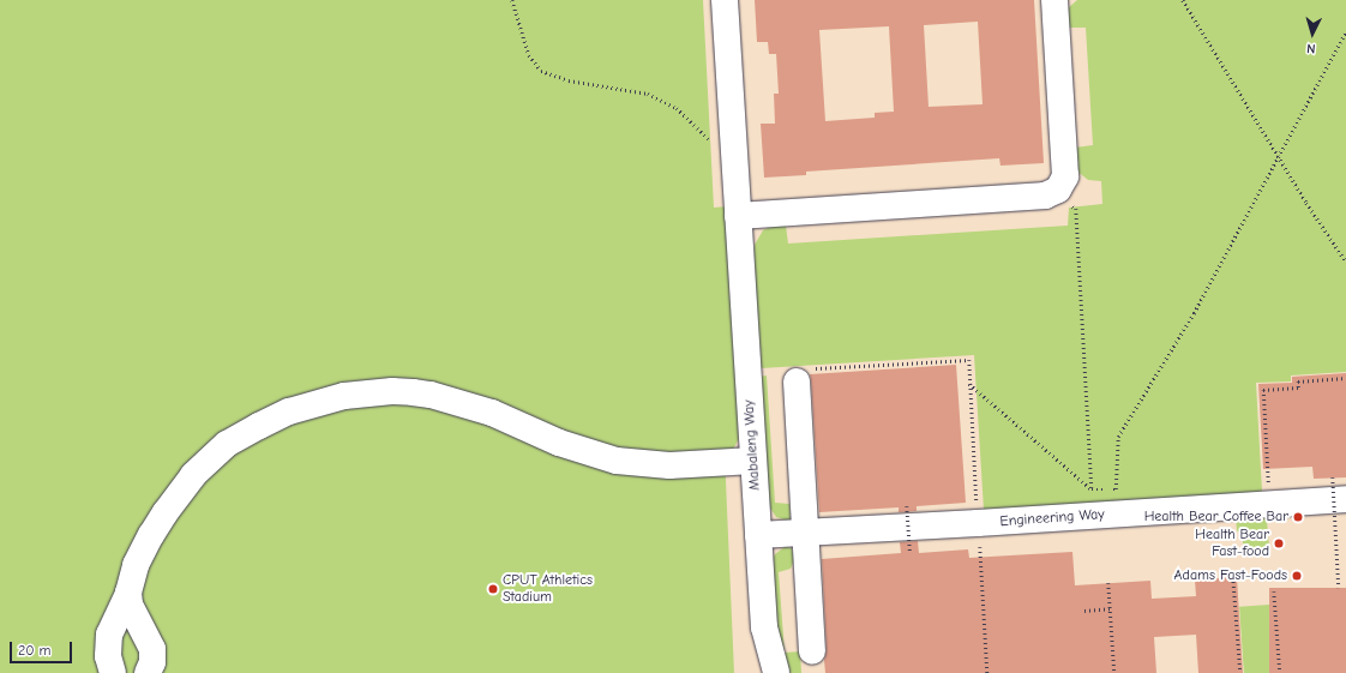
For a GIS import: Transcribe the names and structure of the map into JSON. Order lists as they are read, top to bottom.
{
  "streets": {
    "street": ["Mabaleng Way", "Engineering Way"]
  },
  "crossings": [
    ["Mabaleng Way", "Engineering Way"]
  ],
  "places": [
    "Health Bear Coffee Bar",
    "Health Bear Fast-food",
    "Adams Fast-Foods",
    "CPUT Athletics Stadium"
  ],
  "scale_bar": "20 m",
  "north": "bottom"
}
